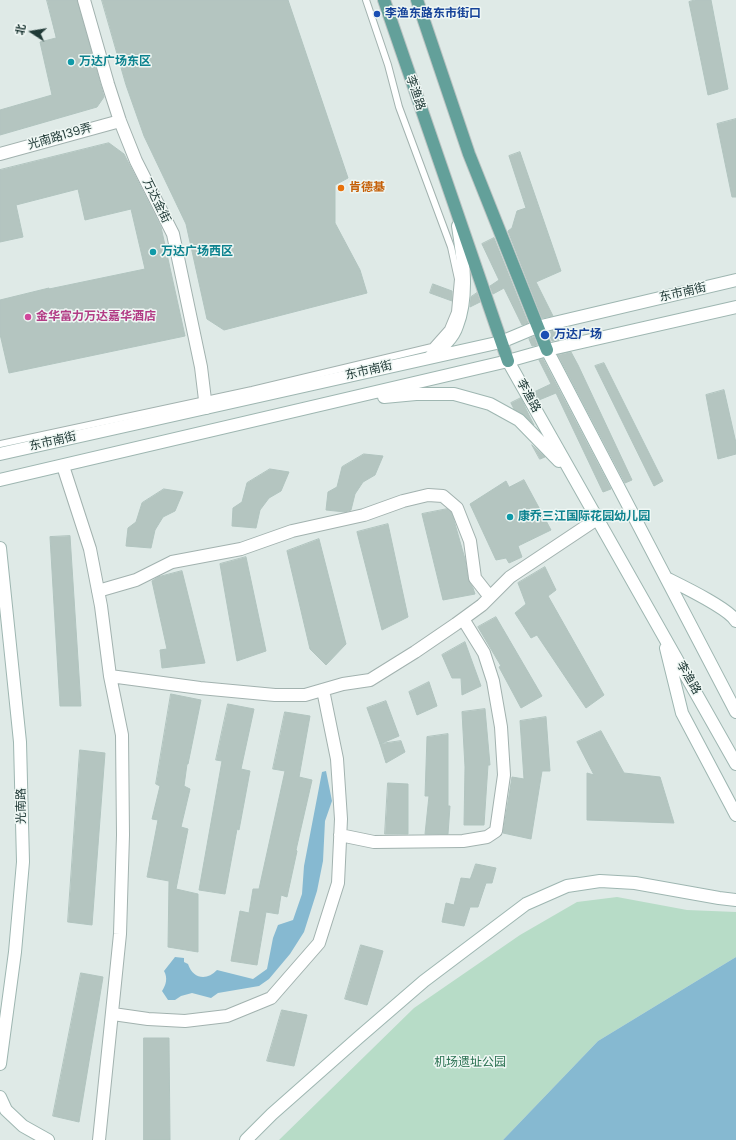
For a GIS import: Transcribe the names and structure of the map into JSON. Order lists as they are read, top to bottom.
{
  "streets": {
    "main road": ["李渔路"],
    "street": [
      "光南路139弄",
      "万达金街",
      "东市南街",
      "光南路"
    ]
  },
  "crossings": [
    ["李渔路", "东市南街"],
    ["光南路139弄", "万达金街"],
    ["万达金街", "东市南街"]
  ],
  "parks": ["机场遗址公园"],
  "places": [
    "李渔东路东市街口",
    "万达广场东区",
    "肯德基",
    "万达广场西区",
    "金华富力万达嘉华酒店",
    "万达广场",
    "康乔三江国际花园幼儿园"
  ],
  "north": "left"
}
